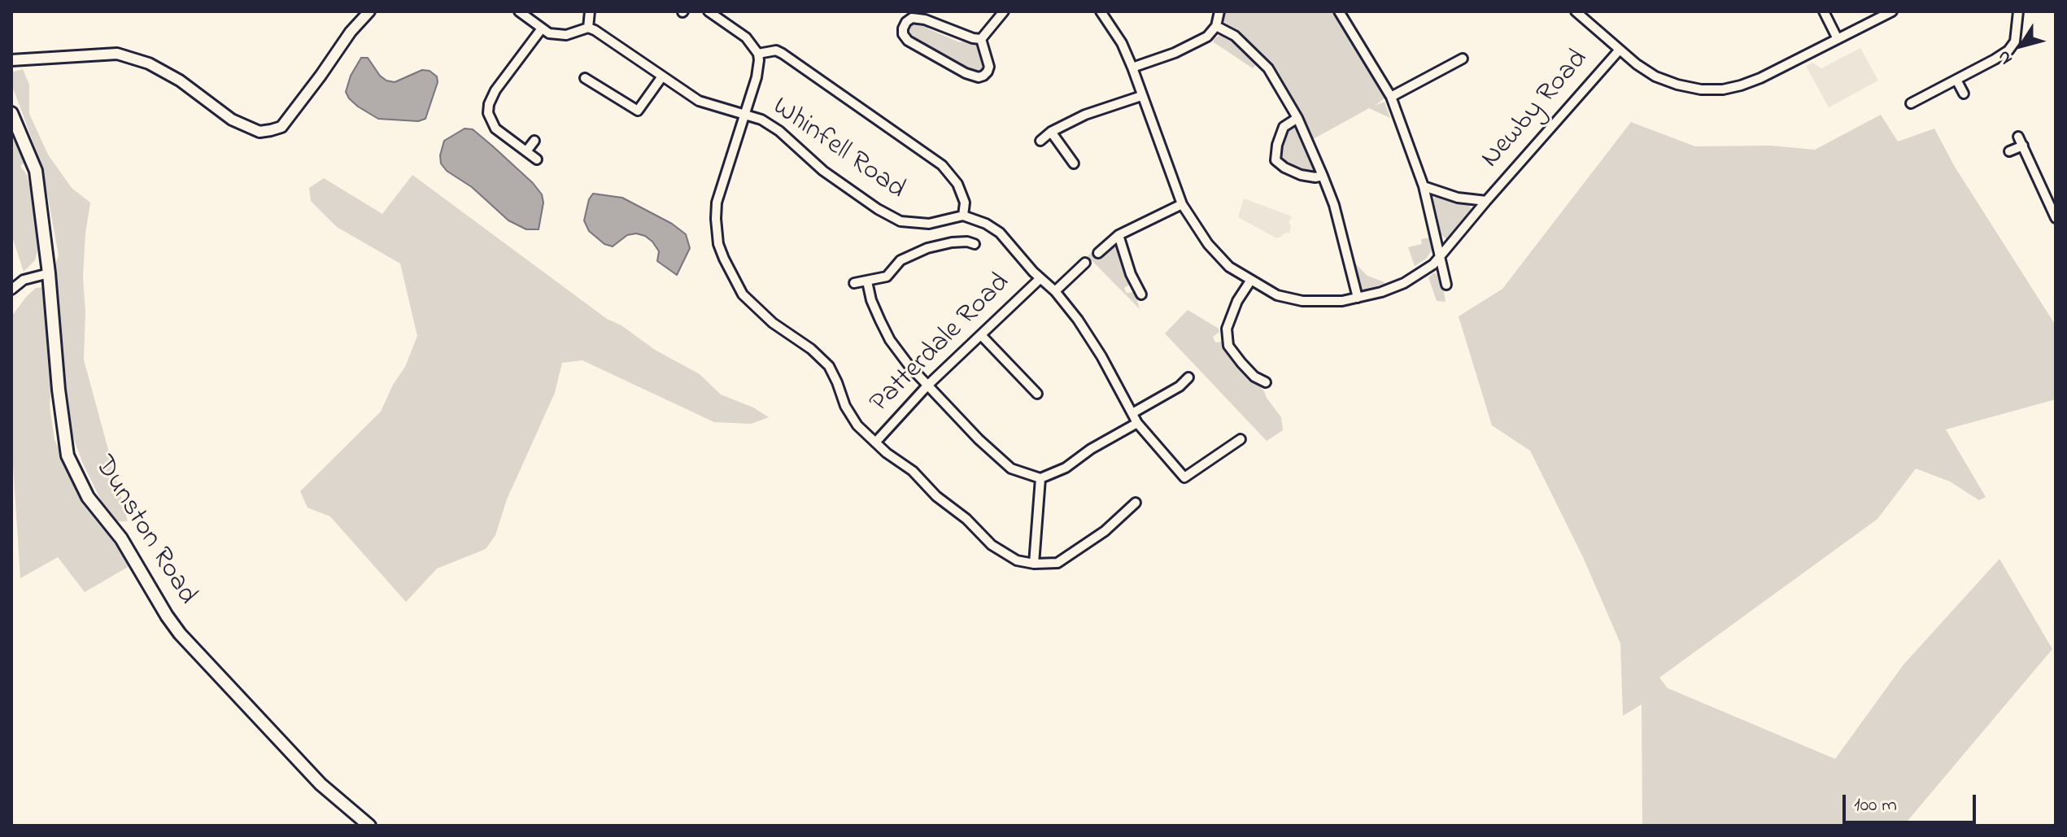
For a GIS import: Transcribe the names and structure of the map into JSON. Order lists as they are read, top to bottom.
{
  "streets": {
    "main road": ["Dunston Road"],
    "street": ["Newby Road", "Whinfell Road", "Patterdale Road"]
  },
  "scale_bar": "100 m",
  "north": "bottom left"
}
